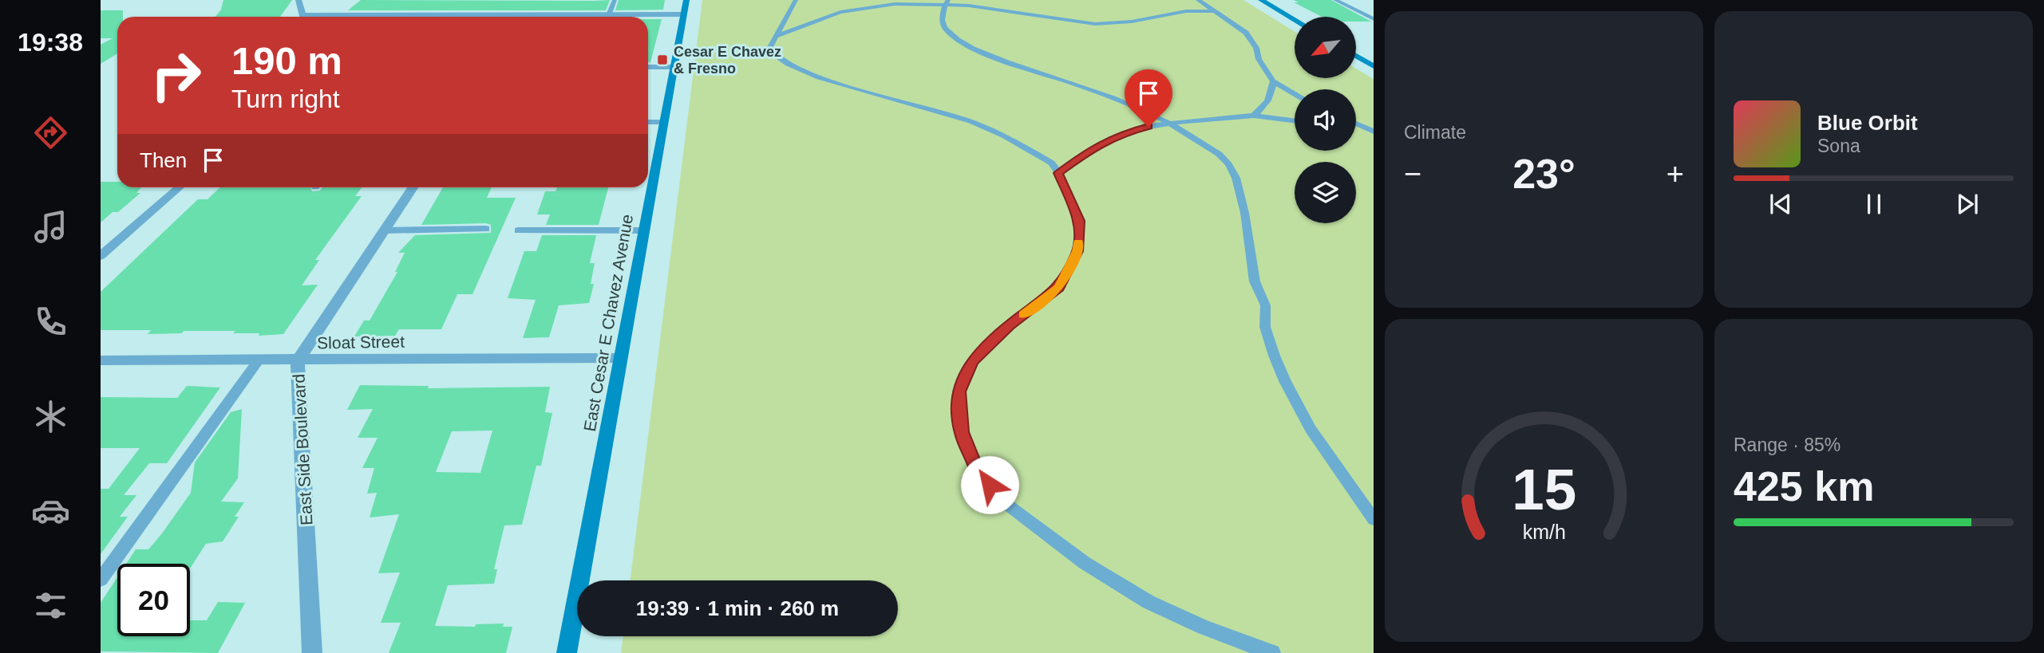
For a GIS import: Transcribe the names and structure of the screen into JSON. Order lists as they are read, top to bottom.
{
  "streets": {
    "main road": ["East Cesar E Chavez Avenue"],
    "street": ["Sloat Street", "East Side Boulevard"]
  },
  "crossings": [
    ["East Cesar E Chavez Avenue", "Sloat Street"],
    ["Sloat Street", "East Side Boulevard"]
  ],
  "places": {
    "transit": ["Cesar E Chavez & Fresno"]
  },
  "north": "bottom left",
  "page": {
    "tabs": "19:38",
    "tile": [
      "Climate",
      ["Range · 85%", "425 km"]
    ],
    "turn": ["190 m", "Turn right"],
    "song": ["Blue Orbit", "Sona"],
    "then": "Then",
    "heat": ["−", "23°", "+"],
    "limit": "20",
    "trip": "19:39 · 1 min · 260 m",
    "gauge": ["15", "km/h"]
  }
}
